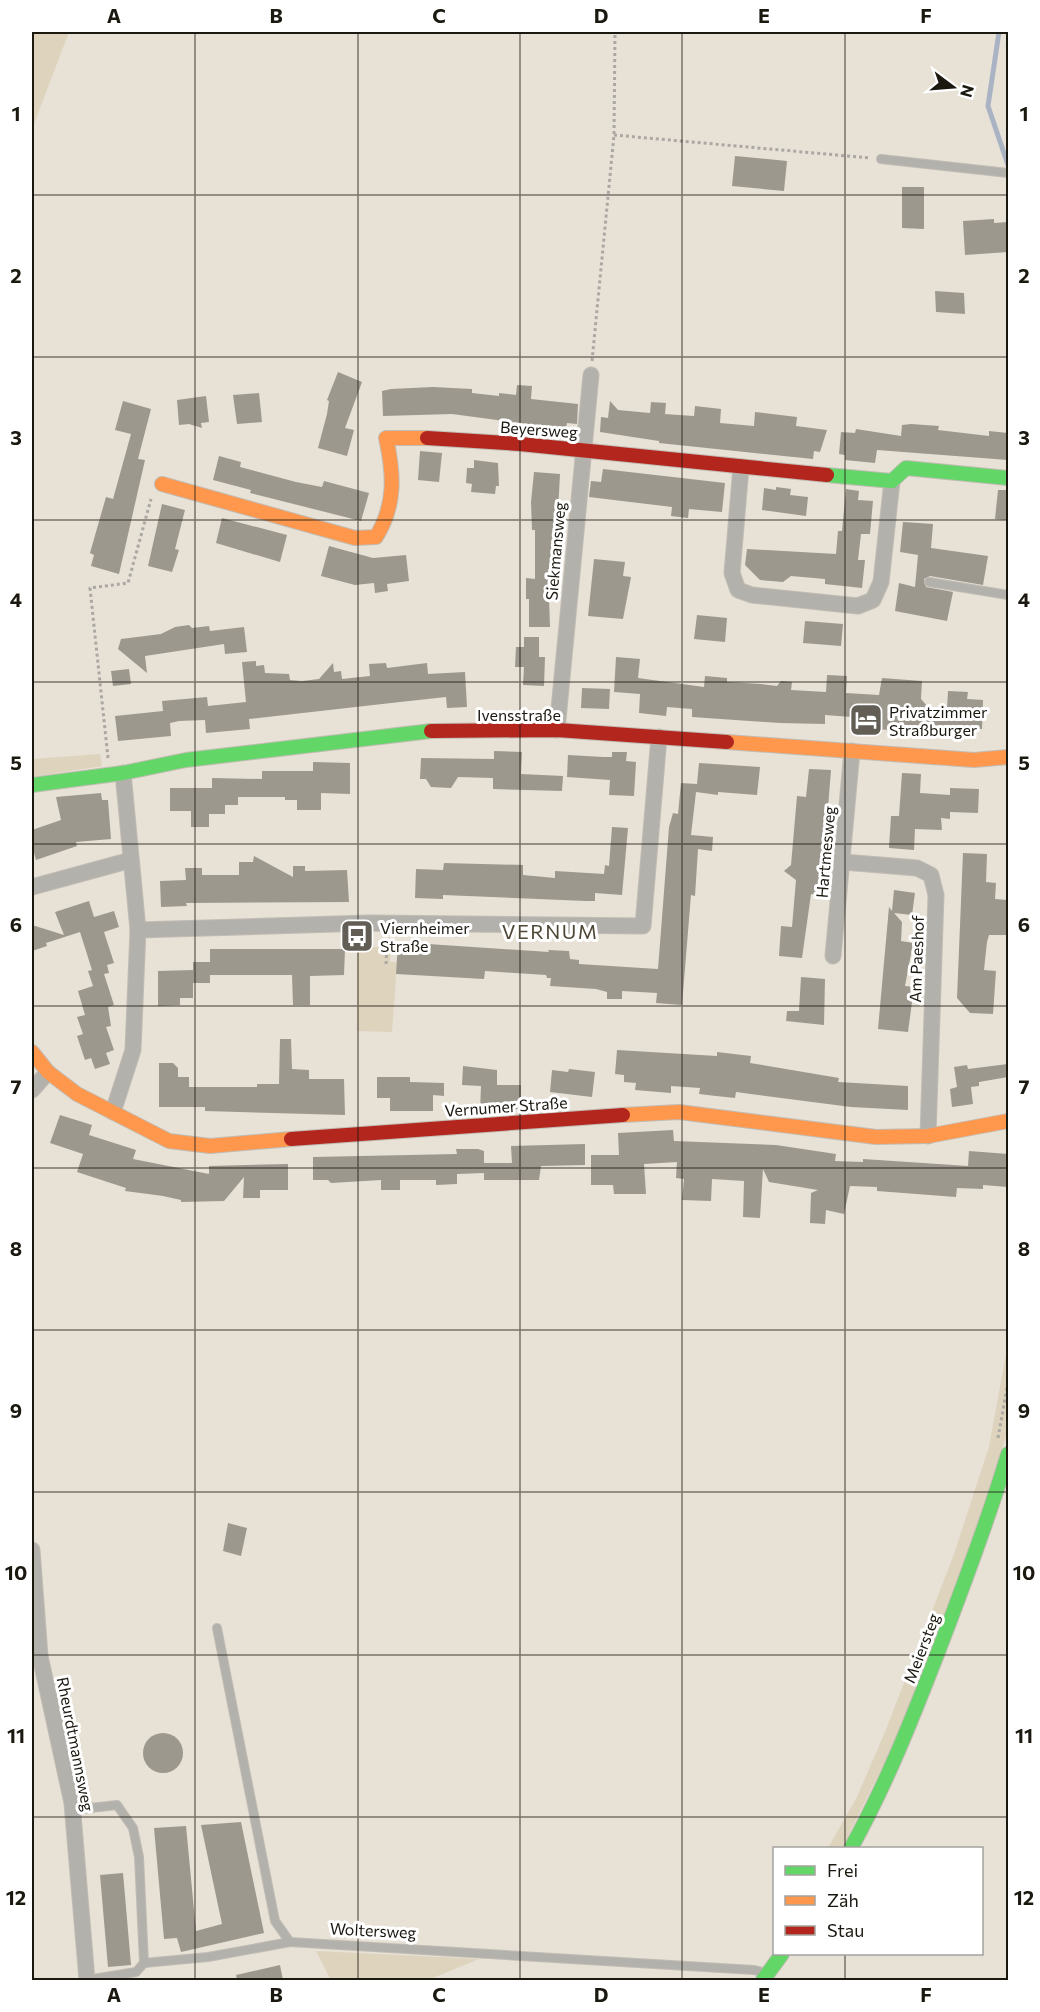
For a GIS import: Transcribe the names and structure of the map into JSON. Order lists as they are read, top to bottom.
{
  "streets": {
    "street": [
      "Beyersweg",
      "Siekmansweg",
      "Ivensstraße",
      "Hartmesweg",
      "Am Paeshof",
      "Vernumer Straße",
      "Meiersteg",
      "Rheurdtmannsweg"
    ],
    "lane": ["Woltersweg"]
  },
  "crossings": [
    ["Beyersweg", "Siekmansweg"],
    ["Siekmansweg", "Ivensstraße"],
    ["Ivensstraße", "Hartmesweg"],
    ["Hartmesweg", "Am Paeshof"],
    ["Am Paeshof", "Vernumer Straße"],
    ["Rheurdtmannsweg", "Woltersweg"]
  ],
  "districts": ["VERNUM"],
  "places": {
    "hotel": ["Privatzimmer Straßburger"],
    "bus stop": ["Viernheimer Straße"]
  },
  "legend": ["Frei", "Zäh", "Stau"],
  "north": "right",
  "grid": {
    "columns": [
      "A",
      "B",
      "C",
      "D",
      "E",
      "F"
    ],
    "rows": [
      "1",
      "2",
      "3",
      "4",
      "5",
      "6",
      "7",
      "8",
      "9",
      "10",
      "11",
      "12"
    ]
  }
}
